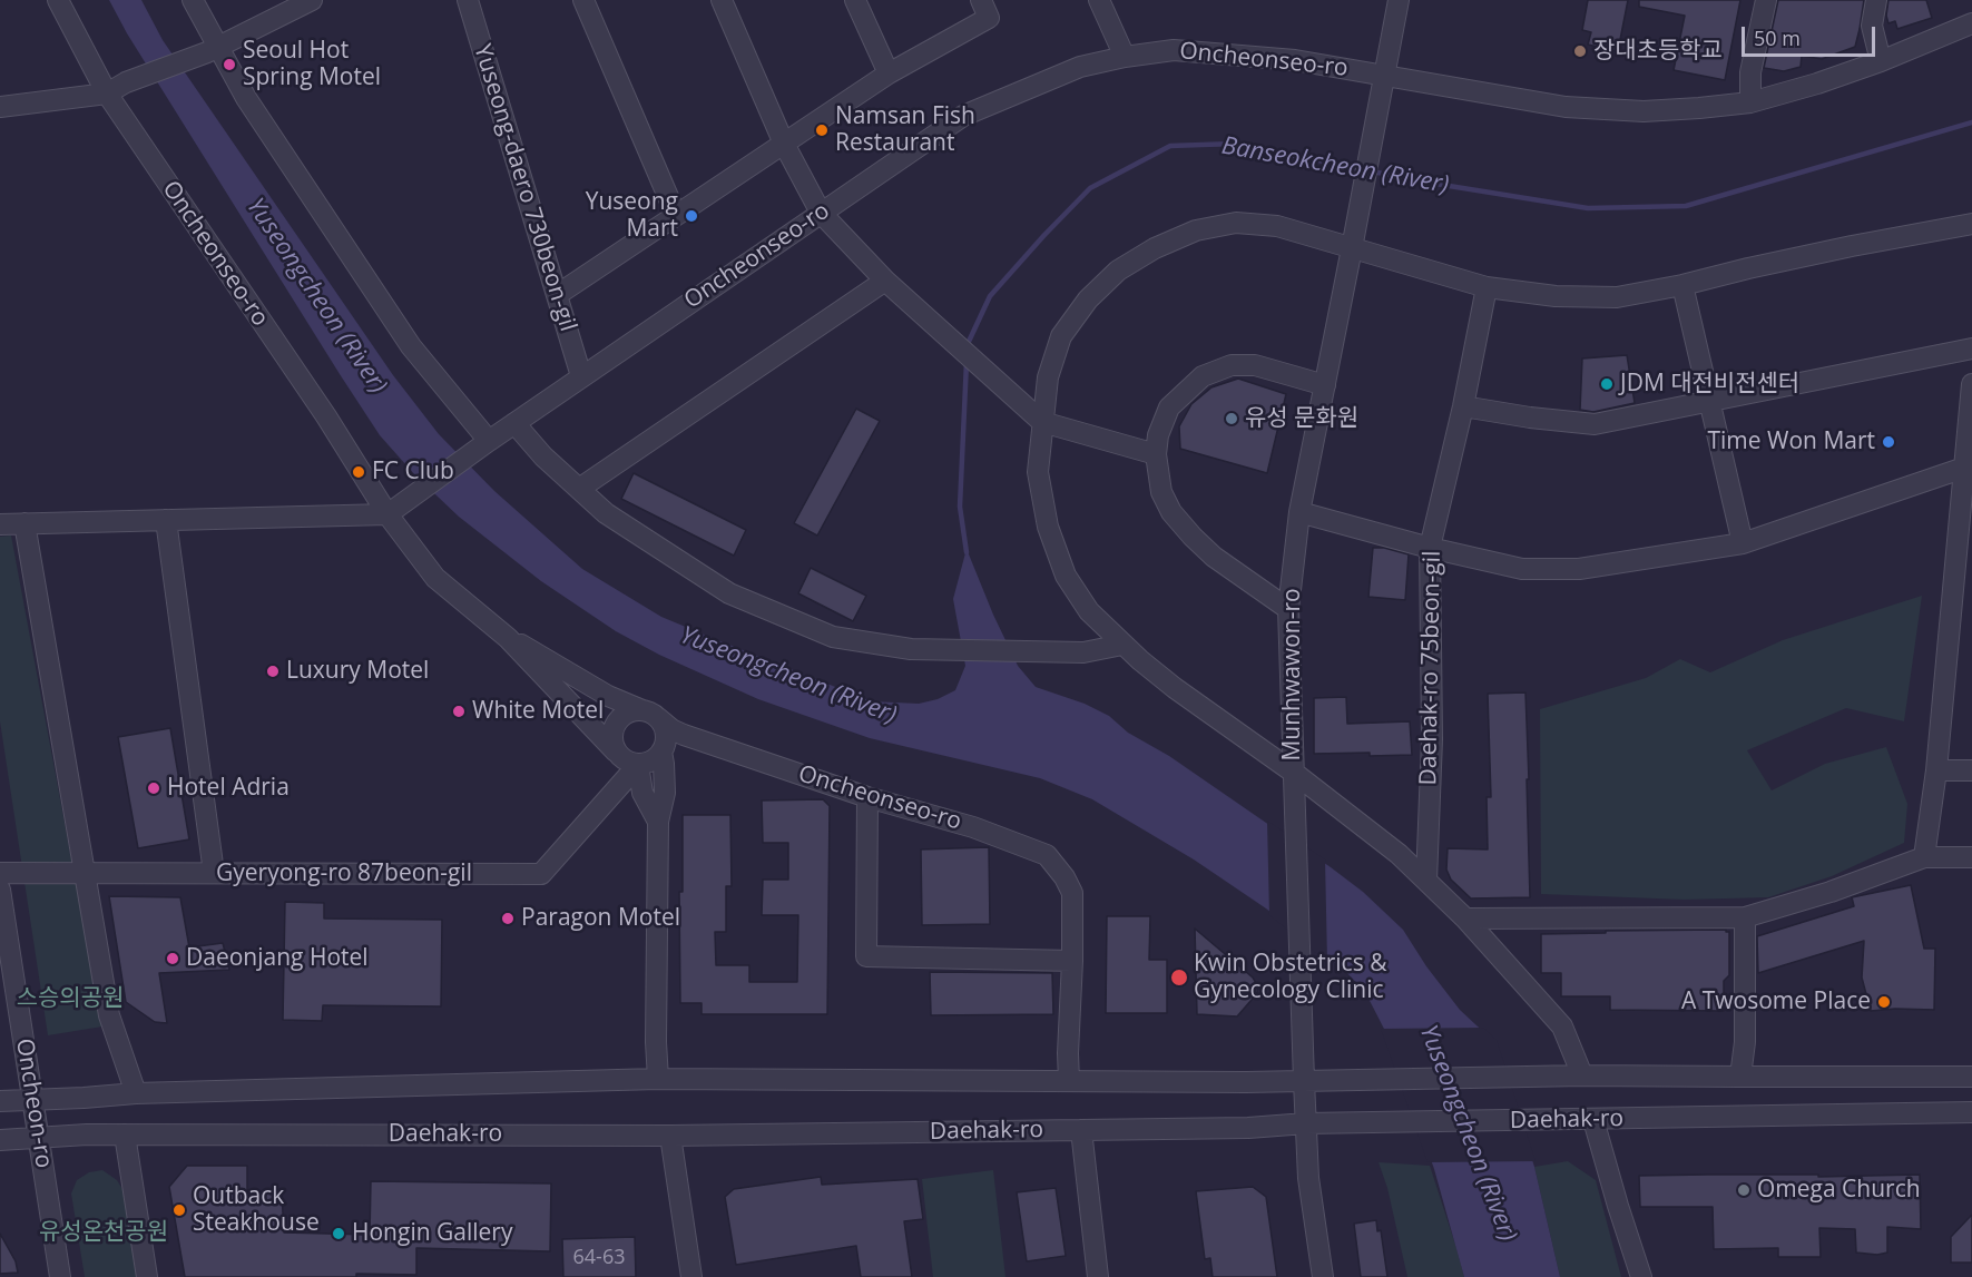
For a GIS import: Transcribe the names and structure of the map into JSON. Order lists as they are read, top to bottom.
{
  "streets": {
    "street": [
      "Oncheonseo-ro",
      "Yuseong-daero 730beon-gil",
      "Daehak-ro 75beon-gil",
      "Munhwawon-ro",
      "Gyeryong-ro 87beon-gil",
      "Oncheon-ro",
      "Daehak-ro"
    ]
  },
  "crossings": [
    ["Oncheonseo-ro", "Yuseong-daero 730beon-gil"],
    ["Oncheonseo-ro", "Munhwawon-ro"],
    ["Oncheonseo-ro", "Gyeryong-ro 87beon-gil"],
    ["Munhwawon-ro", "Daehak-ro"],
    ["Oncheon-ro", "Daehak-ro"]
  ],
  "water": ["Banseokcheon (River)", "Yuseongcheon (River)"],
  "parks": ["스승의공원", "유성온천공원"],
  "places": [
    "장대초등학교",
    "Seoul Hot Spring Motel",
    "Namsan Fish Restaurant",
    "Yuseong Mart",
    "JDM 대전비전센터",
    "유성 문화원",
    "Time Won Mart",
    "FC Club",
    "Luxury Motel",
    "White Motel",
    "Hotel Adria",
    "Paragon Motel",
    "Daeonjang Hotel",
    "Kwin Obstetrics & Gynecology Clinic",
    "A Twosome Place",
    "Omega Church",
    "Outback Steakhouse",
    "Hongin Gallery"
  ],
  "house_numbers": ["64-63"],
  "scale_bar": "50 m"
}
